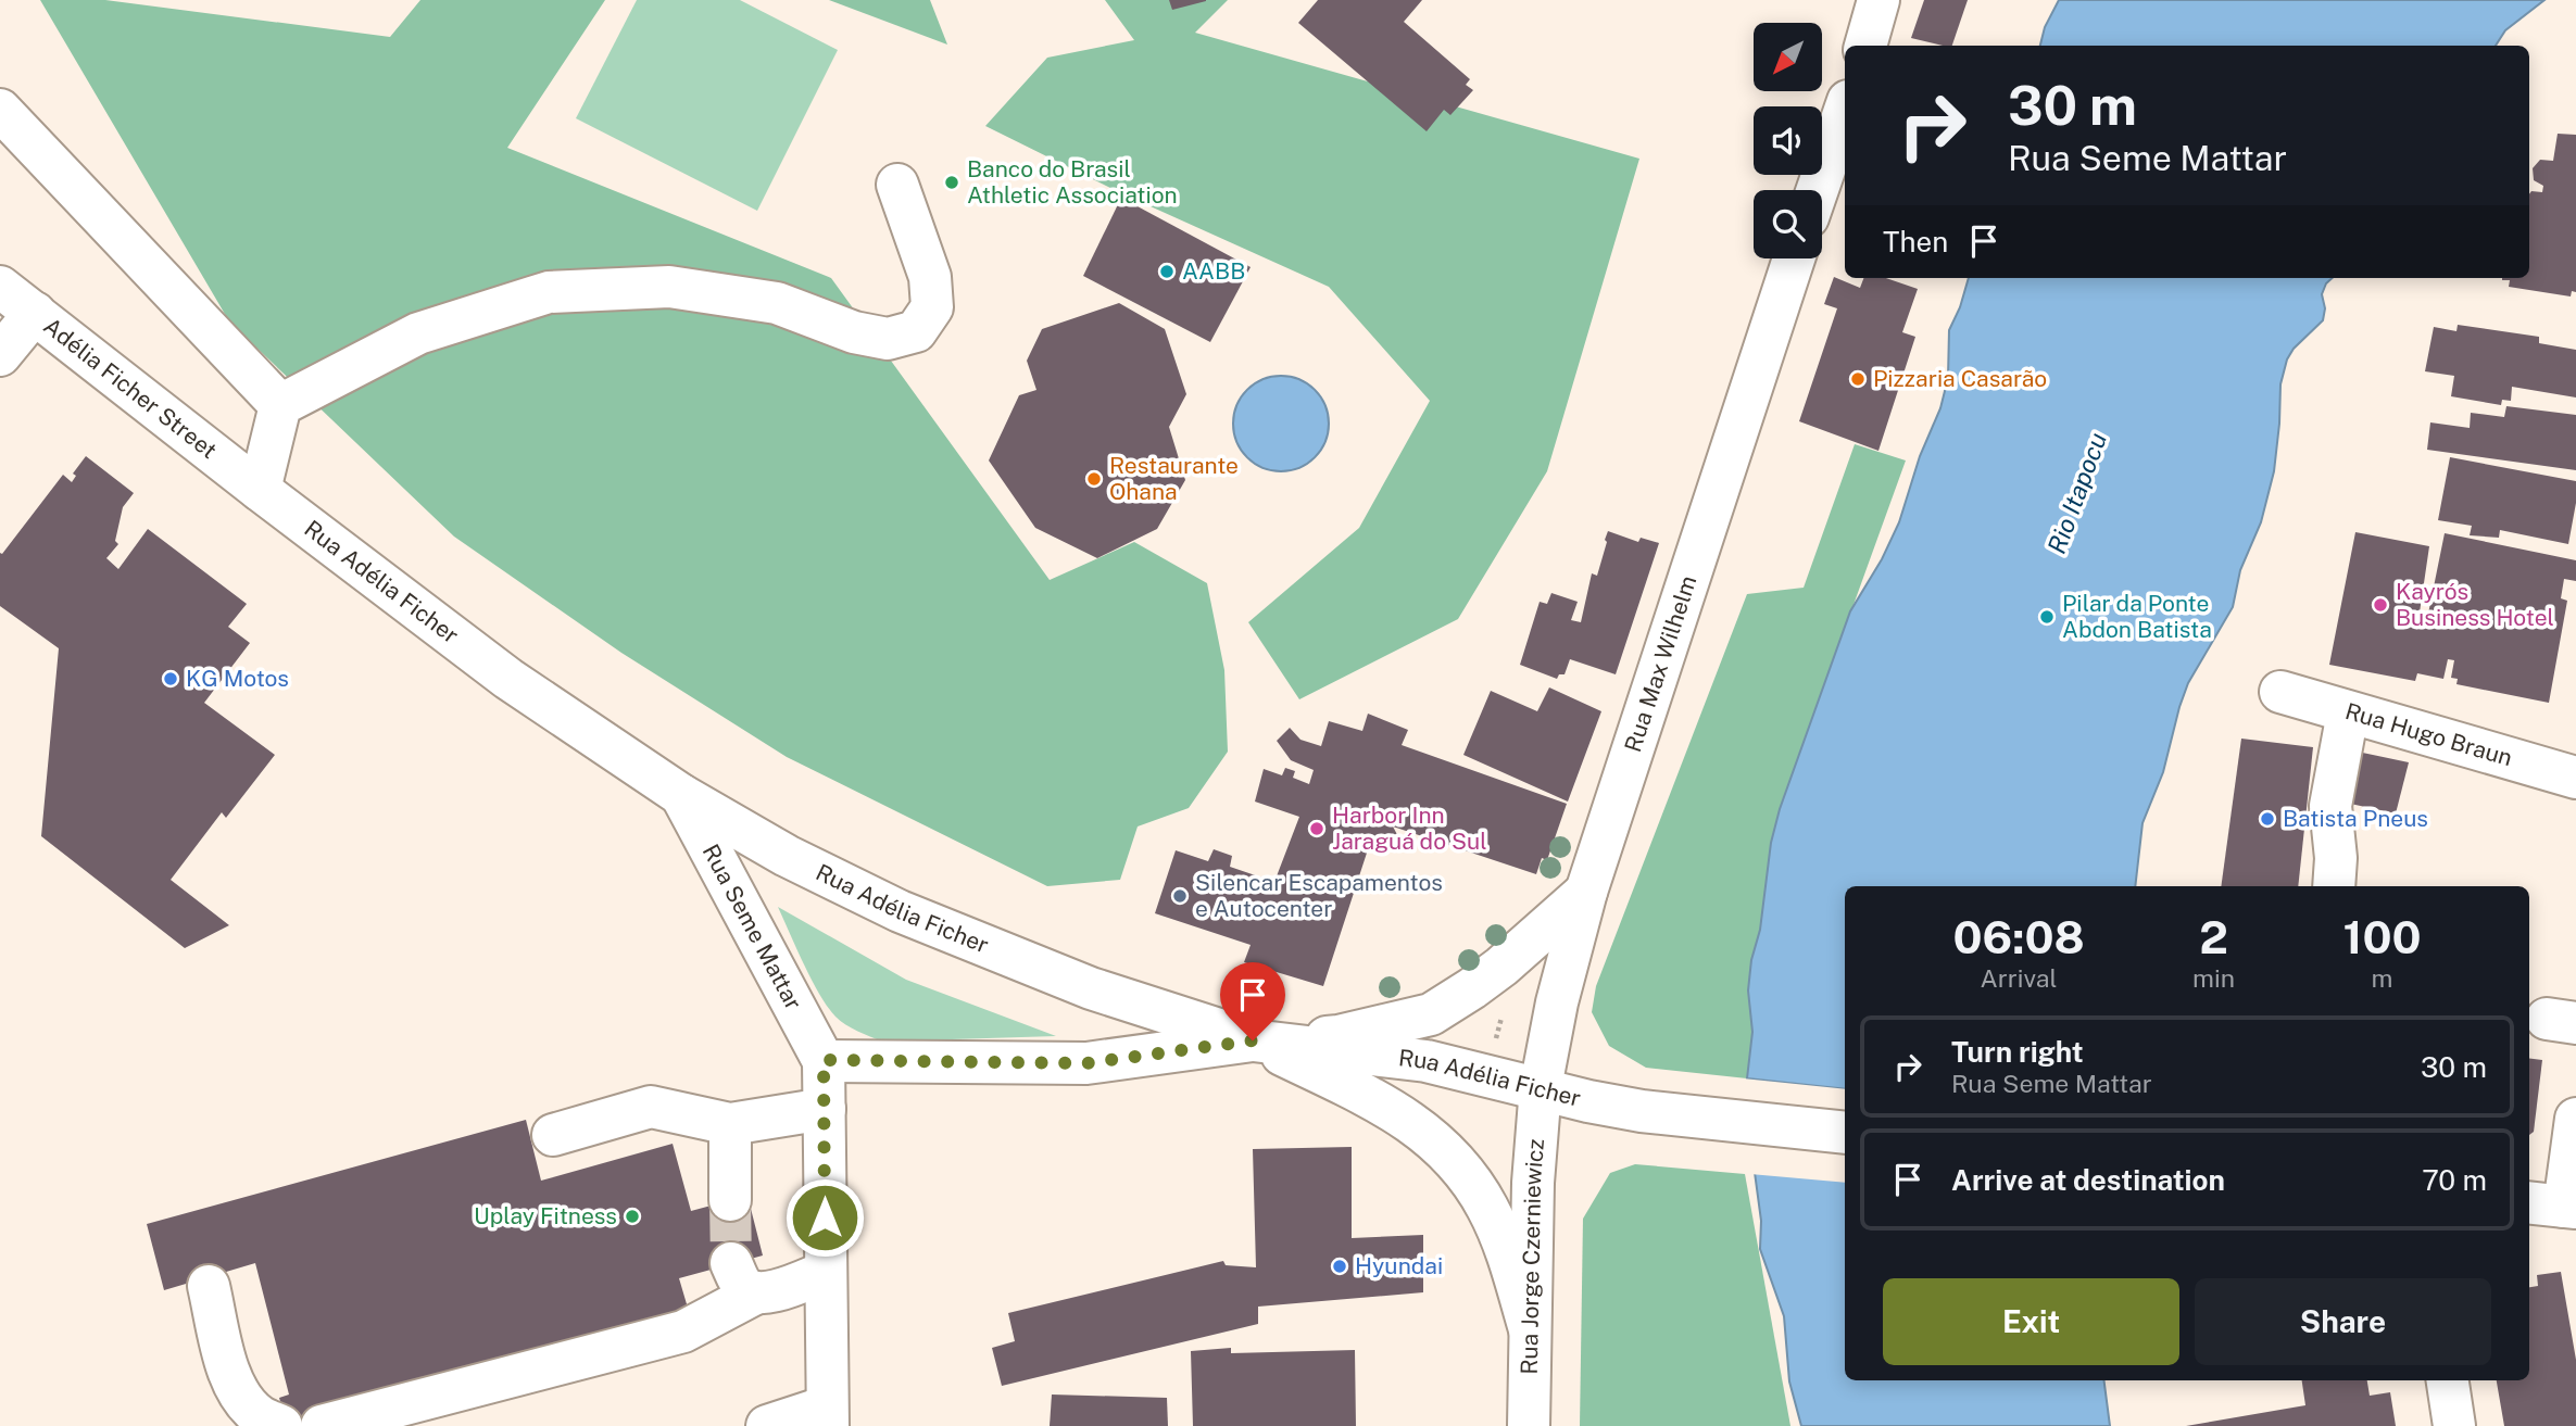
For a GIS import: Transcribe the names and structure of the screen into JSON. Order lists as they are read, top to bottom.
{
  "streets": {
    "main road": [
      "Adélia Ficher Street",
      "Rua Adélia Ficher",
      "Rua Max Wilhelm",
      "Rua Hugo Braun",
      "Rua Seme Mattar",
      "Rua Jorge Czerniewicz"
    ]
  },
  "crossings": [
    ["Adélia Ficher Street", "Rua Adélia Ficher"],
    ["Rua Adélia Ficher", "Rua Max Wilhelm"],
    ["Rua Adélia Ficher", "Rua Seme Mattar"],
    ["Rua Adélia Ficher", "Rua Jorge Czerniewicz"],
    ["Rua Max Wilhelm", "Rua Jorge Czerniewicz"]
  ],
  "water": ["Rio Itapocu"],
  "places": [
    "Banco do Brasil Athletic Association",
    "AABB",
    "Pizzaria Casarão",
    "Restaurante Ohana",
    "Kayrós Business Hotel",
    "Pilar da Ponte Abdon Batista",
    "KG Motos",
    "Batista Pneus",
    "Harbor Inn Jaraguá do Sul",
    "Silencar Escapamentos e Autocenter",
    "Uplay Fitness",
    "Hyundai"
  ],
  "north": "bottom left",
  "page": {
    "turn": ["30 m", "Rua Seme Mattar"],
    "then": "Then",
    "eta": [
      "06:08",
      "Arrival",
      "2",
      "min",
      "100",
      "m"
    ],
    "list": [
      {
        "name": "Turn right",
        "note": "Rua Seme Mattar",
        "value": "30 m"
      },
      {
        "name": "Arrive at destination",
        "value": "70 m"
      }
    ],
    "buttons": ["Exit", "Share"]
  }
}
